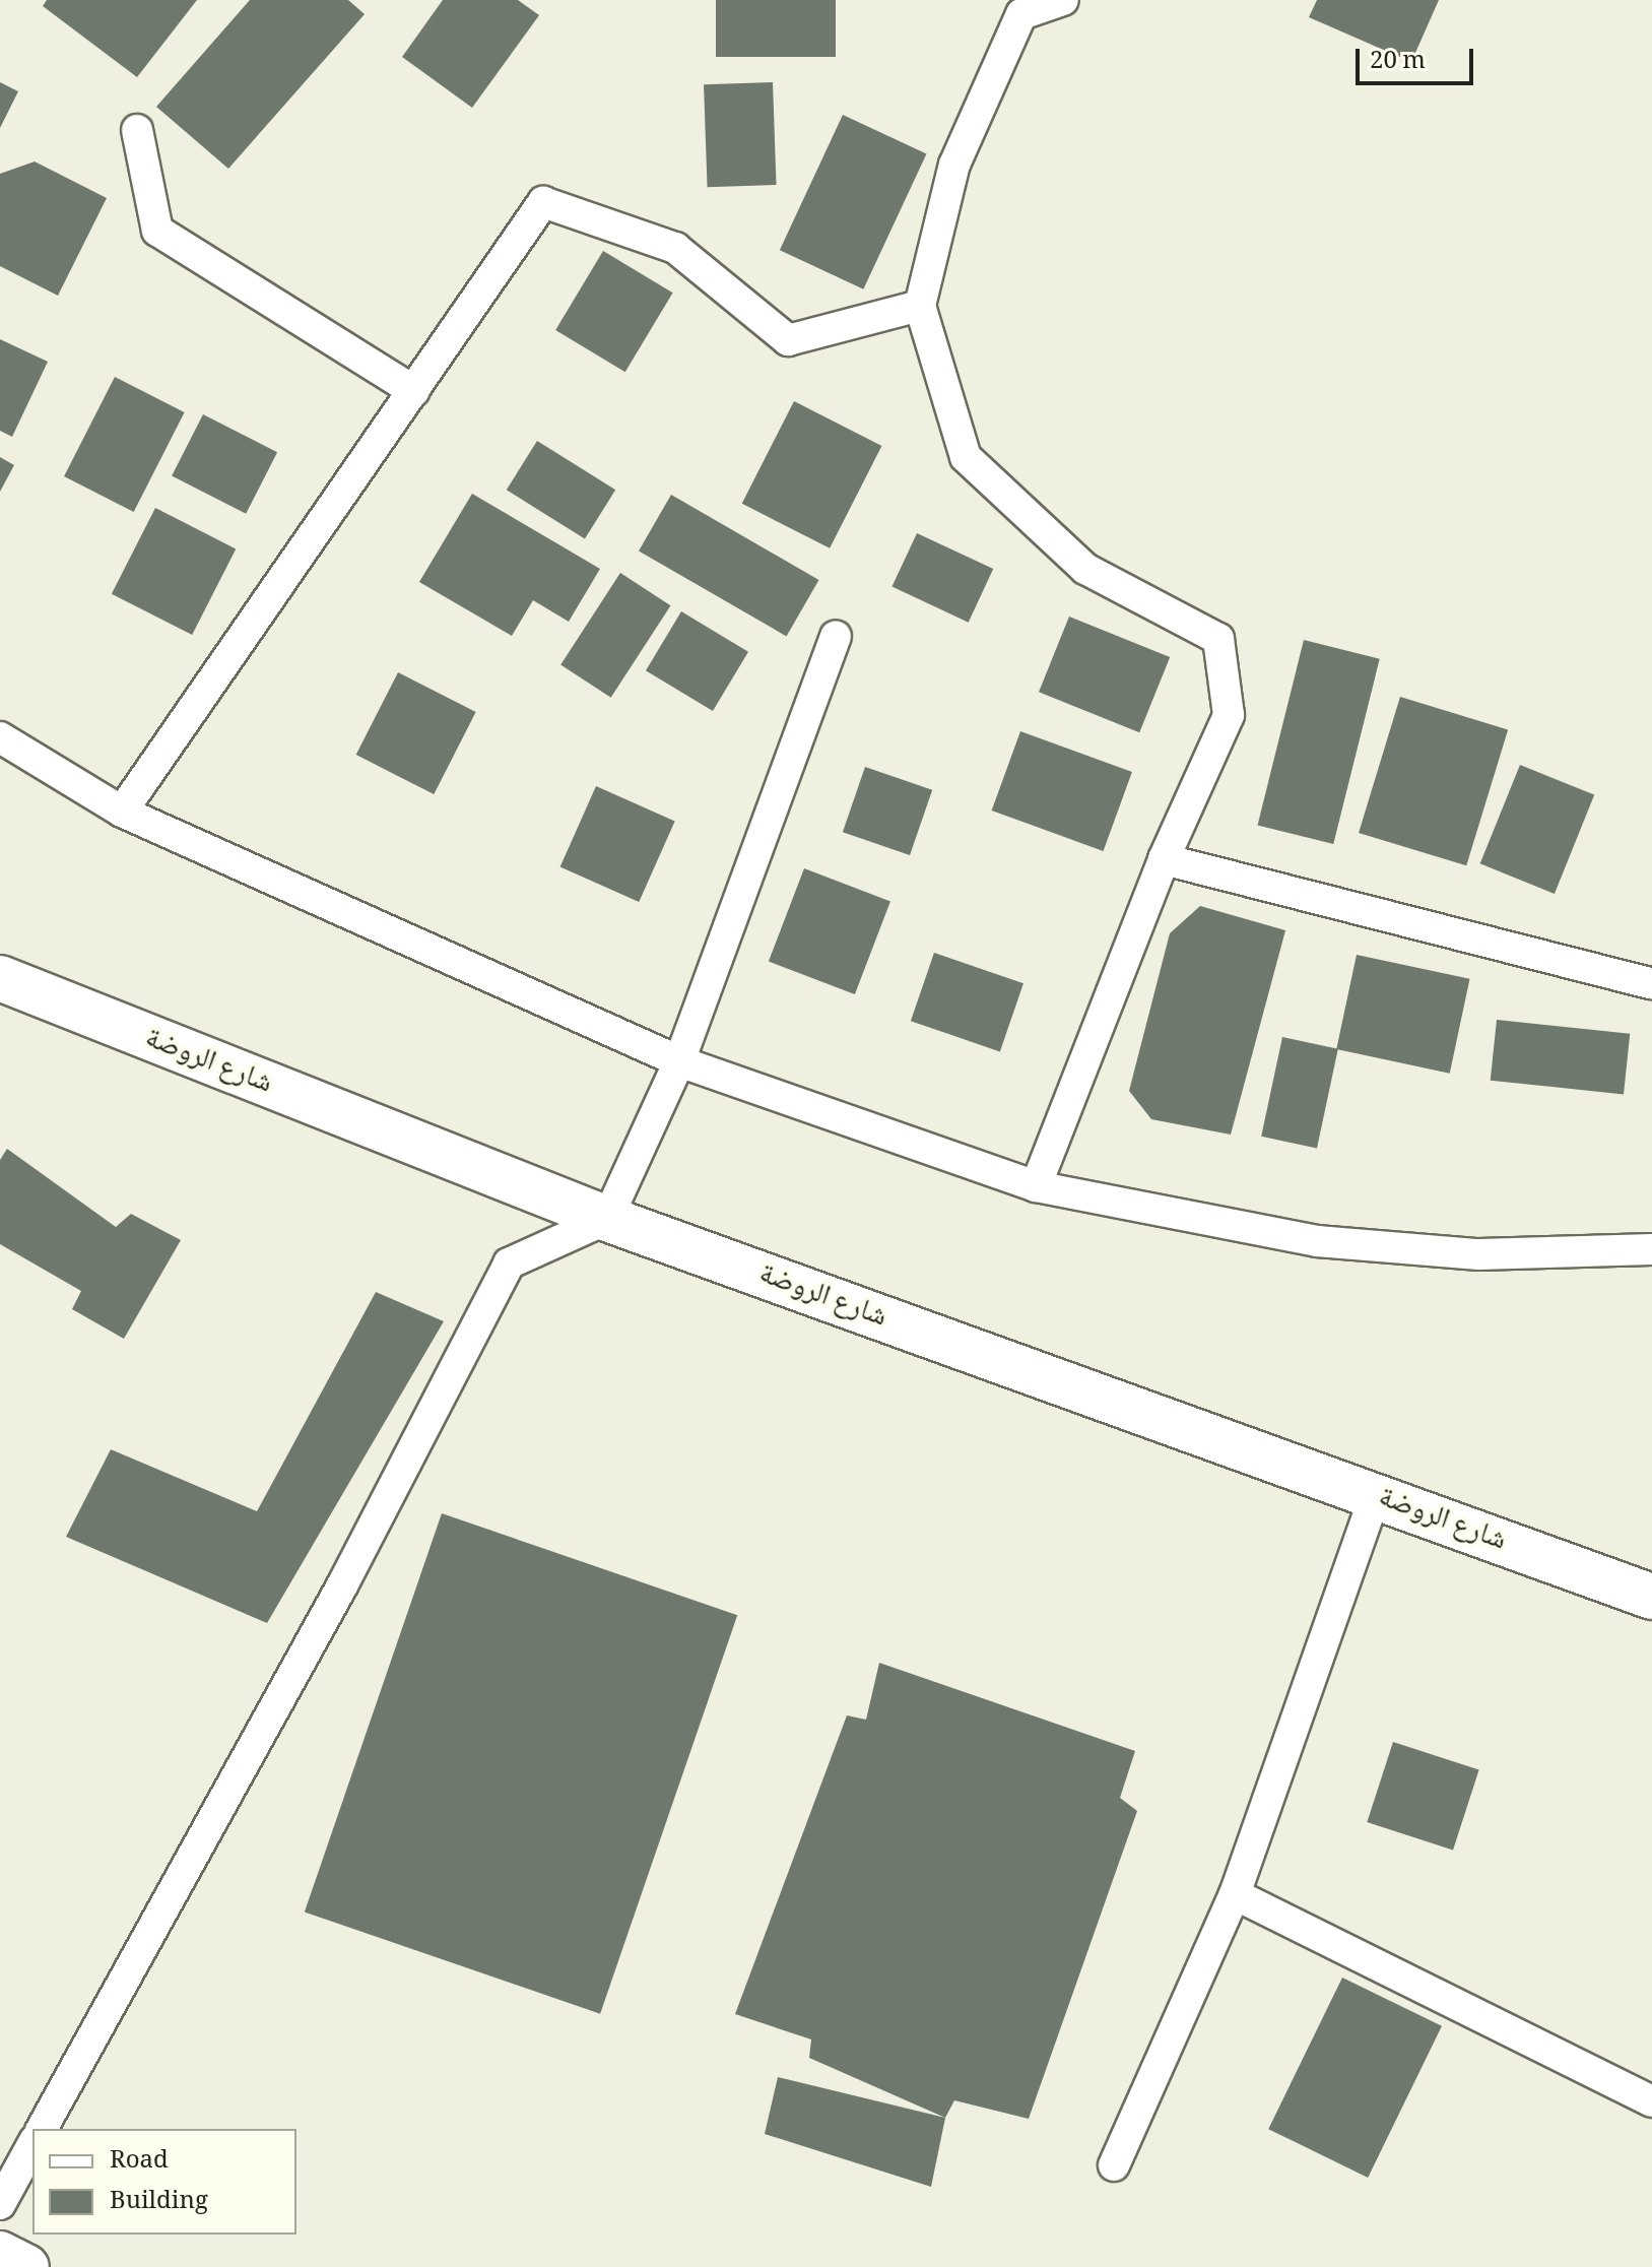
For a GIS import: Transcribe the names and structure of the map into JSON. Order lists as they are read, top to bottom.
{
  "streets": {
    "main road": ["شارع الروضة"]
  },
  "legend": ["Road", "Building"],
  "scale_bar": "20 m"
}
